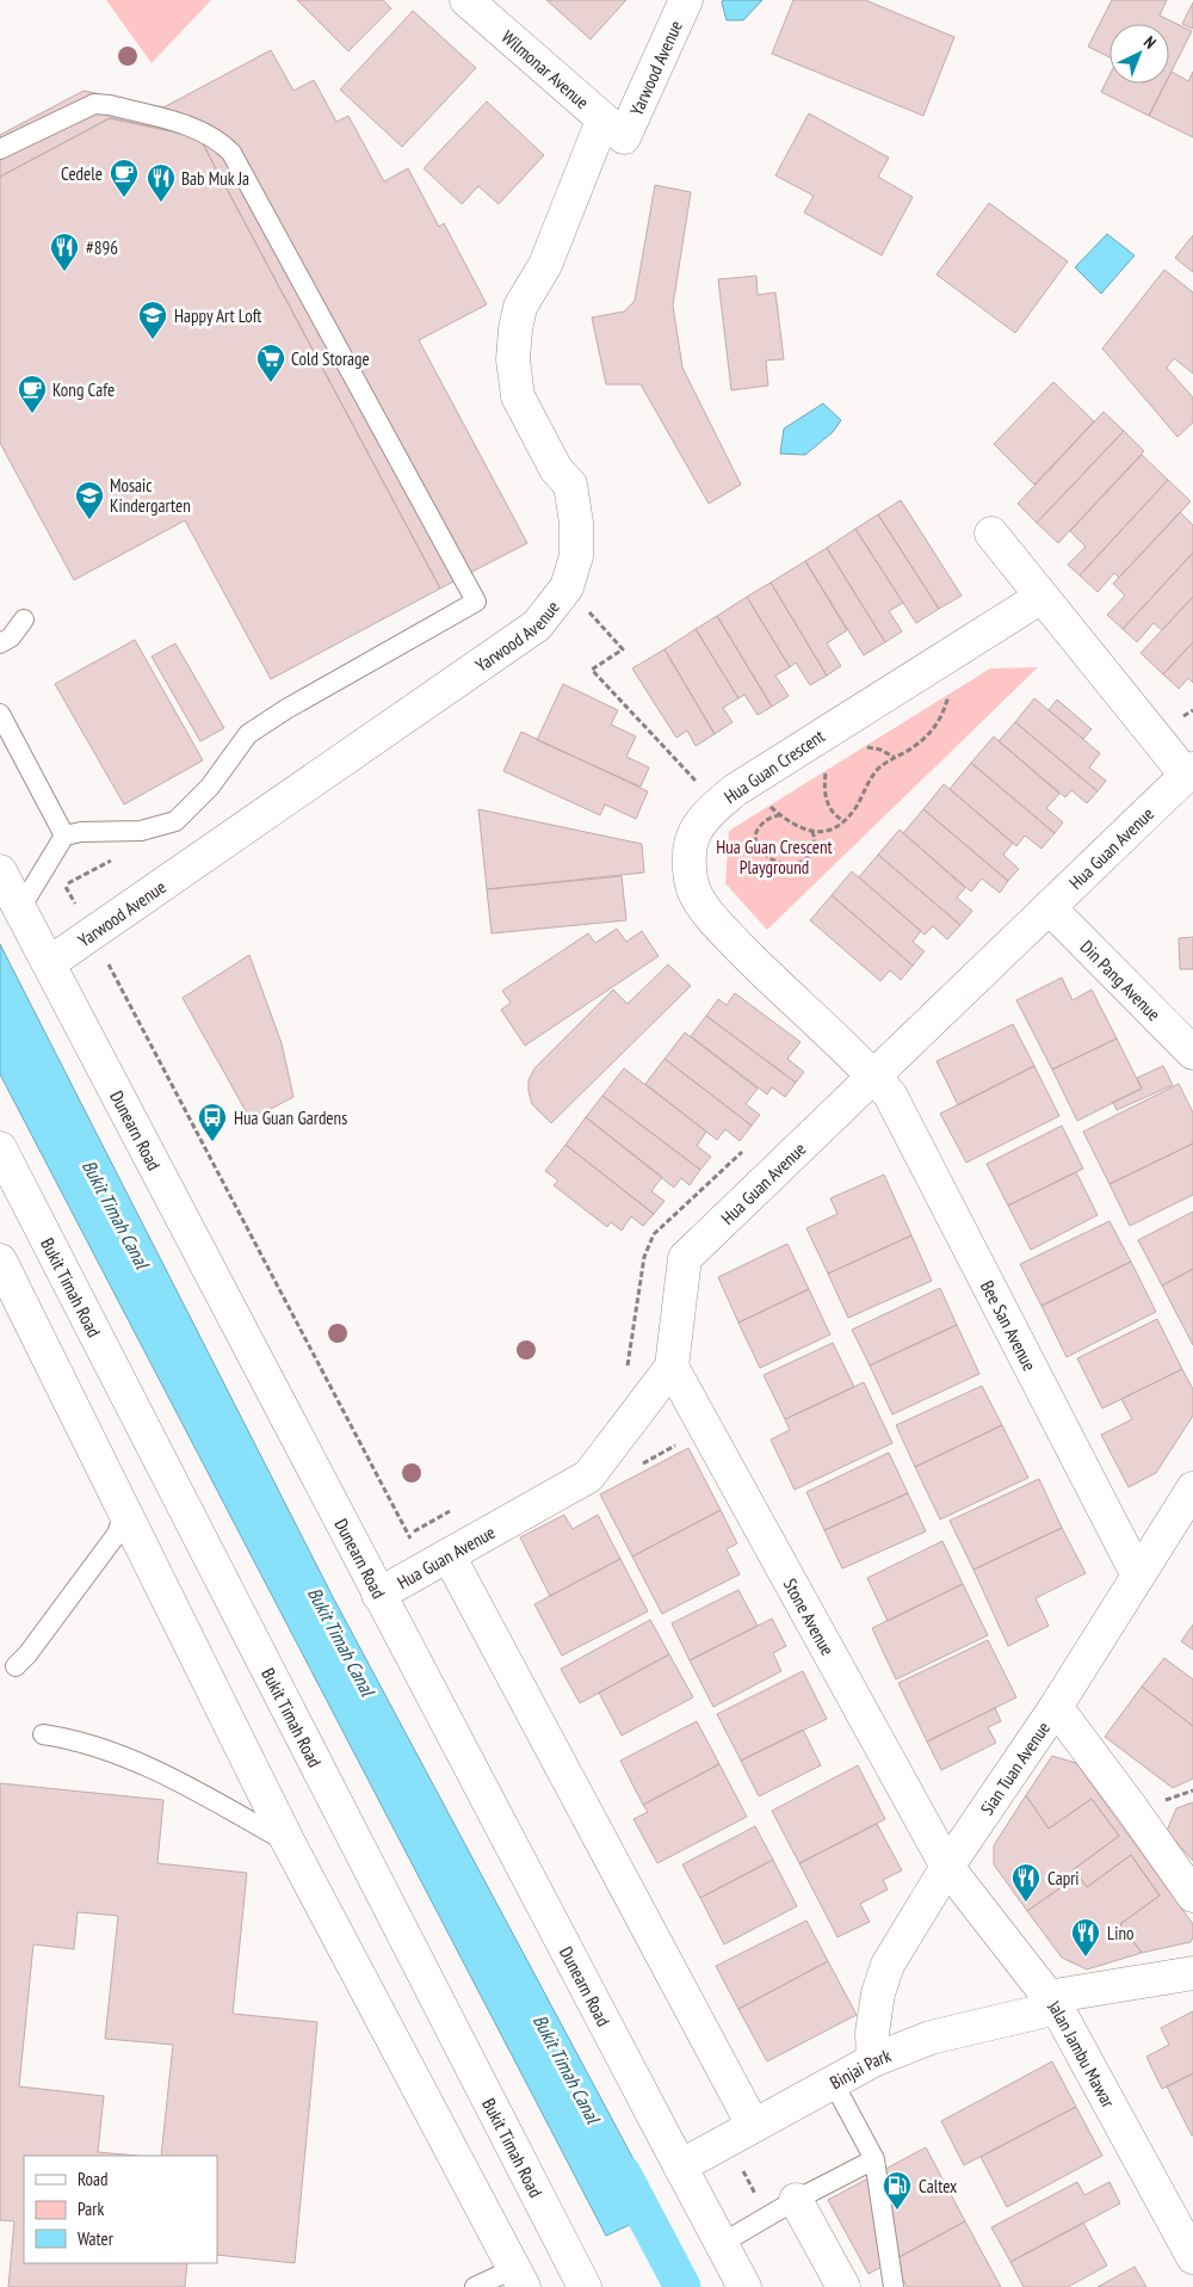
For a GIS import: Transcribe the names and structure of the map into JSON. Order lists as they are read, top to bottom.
{
  "streets": {
    "main road": [
      "Yarwood Avenue",
      "Wilmonar Avenue",
      "Hua Guan Crescent",
      "Hua Guan Avenue",
      "Din Pang Avenue",
      "Dunearn Road",
      "Bukit Timah Road",
      "Bee San Avenue",
      "Stone Avenue",
      "Sian Tuan Avenue",
      "Jalan Jambu Mawar",
      "Binjai Park"
    ]
  },
  "crossings": [
    ["Yarwood Avenue", "Wilmonar Avenue"],
    ["Yarwood Avenue", "Dunearn Road"],
    ["Hua Guan Crescent", "Hua Guan Avenue"],
    ["Hua Guan Crescent", "Bee San Avenue"],
    ["Hua Guan Avenue", "Din Pang Avenue"],
    ["Hua Guan Avenue", "Dunearn Road"],
    ["Hua Guan Avenue", "Bee San Avenue"],
    ["Hua Guan Avenue", "Stone Avenue"],
    ["Dunearn Road", "Binjai Park"],
    ["Bee San Avenue", "Sian Tuan Avenue"],
    ["Stone Avenue", "Sian Tuan Avenue"],
    ["Stone Avenue", "Jalan Jambu Mawar"],
    ["Sian Tuan Avenue", "Jalan Jambu Mawar"],
    ["Sian Tuan Avenue", "Binjai Park"],
    ["Jalan Jambu Mawar", "Binjai Park"]
  ],
  "water": ["Bukit Timah Canal"],
  "parks": ["Hua Guan Crescent Playground"],
  "places": {
    "cafe": ["Cedele", "Kong Cafe"],
    "restaurant": [
      "Bab Muk Ja",
      "#896",
      "Capri",
      "Lino"
    ],
    "school or university": ["Happy Art Loft", "Mosaic Kindergarten"],
    "supermarket": ["Cold Storage"],
    "bus stop": ["Hua Guan Gardens"],
    "fuel station": ["Caltex"]
  },
  "legend": ["Road", "Park", "Water"],
  "north": "top right"
}
